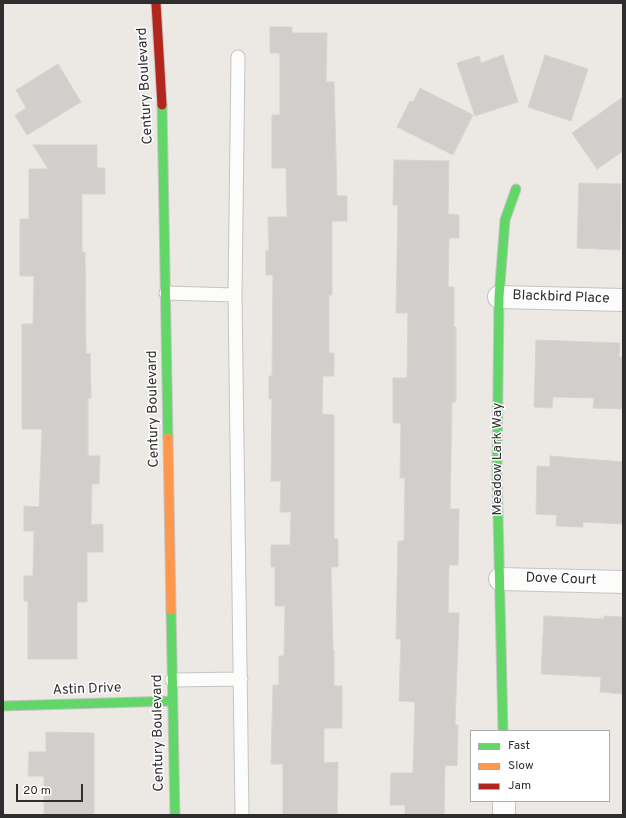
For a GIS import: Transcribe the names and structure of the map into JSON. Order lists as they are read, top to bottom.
{
  "streets": {
    "street": [
      "Century Boulevard",
      "Blackbird Place",
      "Meadow Lark Way",
      "Dove Court",
      "Astin Drive"
    ]
  },
  "crossings": [
    ["Century Boulevard", "Astin Drive"],
    ["Blackbird Place", "Meadow Lark Way"],
    ["Meadow Lark Way", "Dove Court"]
  ],
  "legend": ["Fast", "Slow", "Jam"],
  "scale_bar": "20 m"
}
